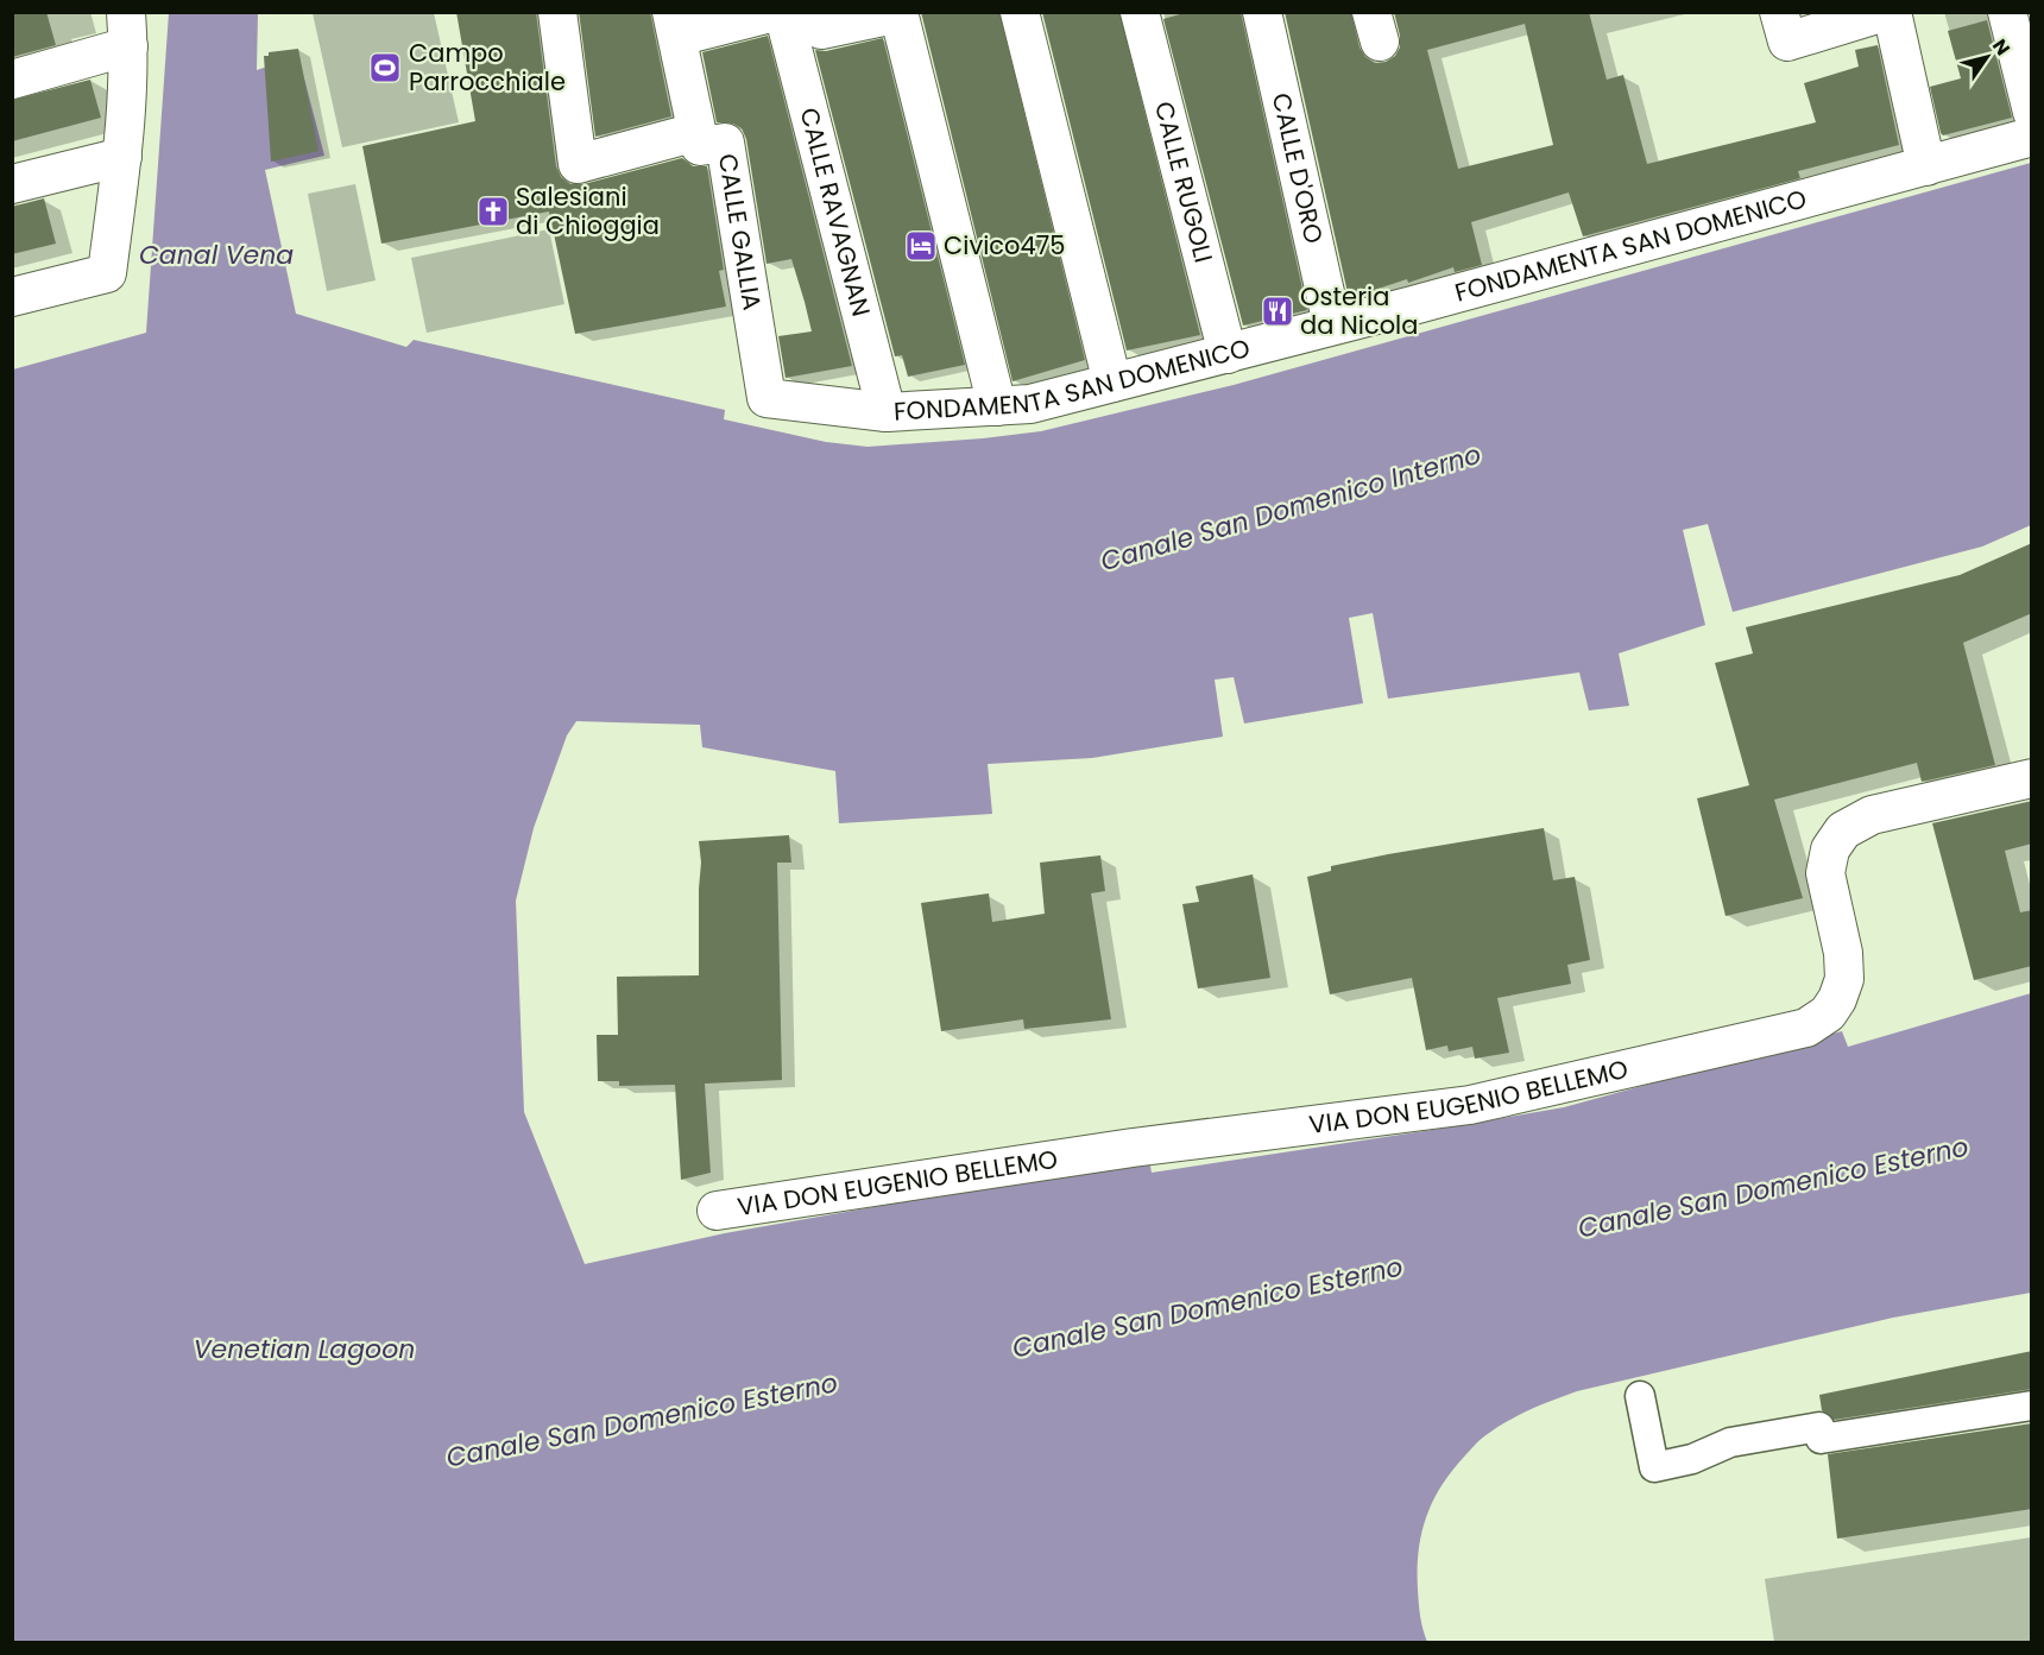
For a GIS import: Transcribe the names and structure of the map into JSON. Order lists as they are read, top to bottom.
{
  "streets": {
    "street": [
      "CALLE D'ORO",
      "CALLE RUGOLI",
      "CALLE RAVAGNAN",
      "CALLE GALLIA",
      "FONDAMENTA SAN DOMENICO",
      "VIA DON EUGENIO BELLEMO"
    ]
  },
  "crossings": [
    ["CALLE D'ORO", "FONDAMENTA SAN DOMENICO"],
    ["CALLE RUGOLI", "FONDAMENTA SAN DOMENICO"],
    ["CALLE RAVAGNAN", "FONDAMENTA SAN DOMENICO"],
    ["CALLE GALLIA", "FONDAMENTA SAN DOMENICO"]
  ],
  "water": [
    "Canal Vena",
    "Canale San Domenico Interno",
    "Canale San Domenico Esterno",
    "Venetian Lagoon"
  ],
  "places": {
    "sports": ["Campo Parrocchiale"],
    "church": ["Salesiani di Chioggia"],
    "hotel": ["Civico475"],
    "restaurant": ["Osteria da Nicola"]
  },
  "north": "top right"
}
